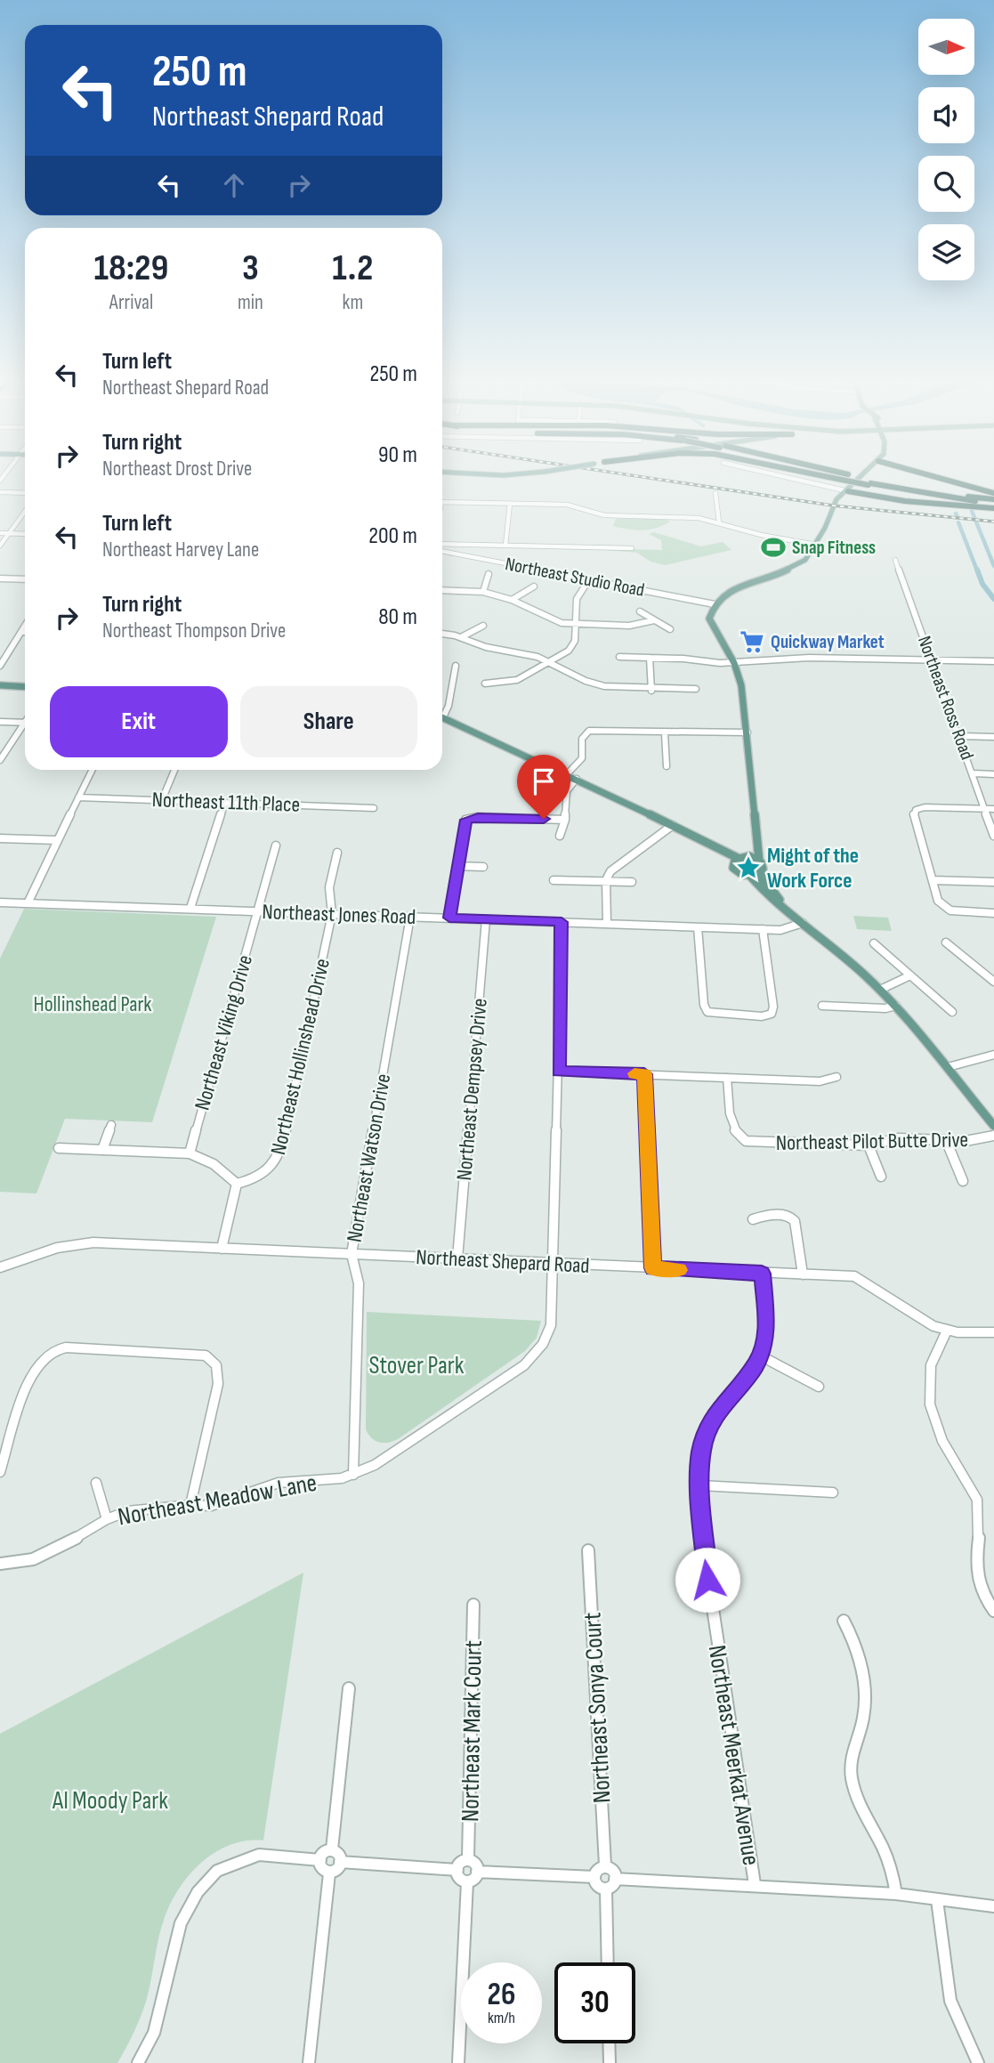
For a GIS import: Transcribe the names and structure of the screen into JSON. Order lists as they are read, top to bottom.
{
  "streets": {
    "street": [
      "Northeast Studio Road",
      "Northeast Ross Road",
      "Northeast 11th Place",
      "Northeast Jones Road",
      "Northeast Viking Drive",
      "Northeast Hollinshead Drive",
      "Northeast Dempsey Drive",
      "Northeast Pilot Butte Drive",
      "Northeast Watson Drive",
      "Northeast Shepard Road",
      "Northeast Meadow Lane",
      "Northeast Sonya Court",
      "Northeast Mark Court",
      "Northeast Meerkat Avenue"
    ]
  },
  "crossings": [
    ["Northeast Jones Road", "Northeast Viking Drive"],
    ["Northeast Jones Road", "Northeast Hollinshead Drive"],
    ["Northeast Jones Road", "Northeast Dempsey Drive"],
    ["Northeast Jones Road", "Northeast Watson Drive"],
    ["Northeast Jones Road", "Northeast Meadow Lane"],
    ["Northeast Dempsey Drive", "Northeast Shepard Road"],
    ["Northeast Watson Drive", "Northeast Shepard Road"],
    ["Northeast Watson Drive", "Northeast Meadow Lane"],
    ["Northeast Shepard Road", "Northeast Meadow Lane"],
    ["Northeast Shepard Road", "Northeast Meerkat Avenue"]
  ],
  "parks": ["Hollinshead Park", "Stover Park", "Al Moody Park"],
  "places": {
    "sports": ["Snap Fitness"],
    "supermarket": ["Quickway Market"],
    "place": ["Might of the Work Force"]
  },
  "north": "right",
  "page": {
    "turn": ["250 m", "Northeast Shepard Road"],
    "eta": [
      "18:29",
      "Arrival",
      "3",
      "min",
      "1.2",
      "km"
    ],
    "list": [
      {
        "name": "Turn left",
        "note": "Northeast Shepard Road",
        "value": "250 m"
      },
      {
        "name": "Turn right",
        "note": "Northeast Drost Drive",
        "value": "90 m"
      },
      {
        "name": "Turn left",
        "note": "Northeast Harvey Lane",
        "value": "200 m"
      },
      {
        "name": "Turn right",
        "note": "Northeast Thompson Drive",
        "value": "80 m"
      }
    ],
    "buttons": ["Exit", "Share"],
    "speed": "26 km/h",
    "limit": "30"
  }
}
